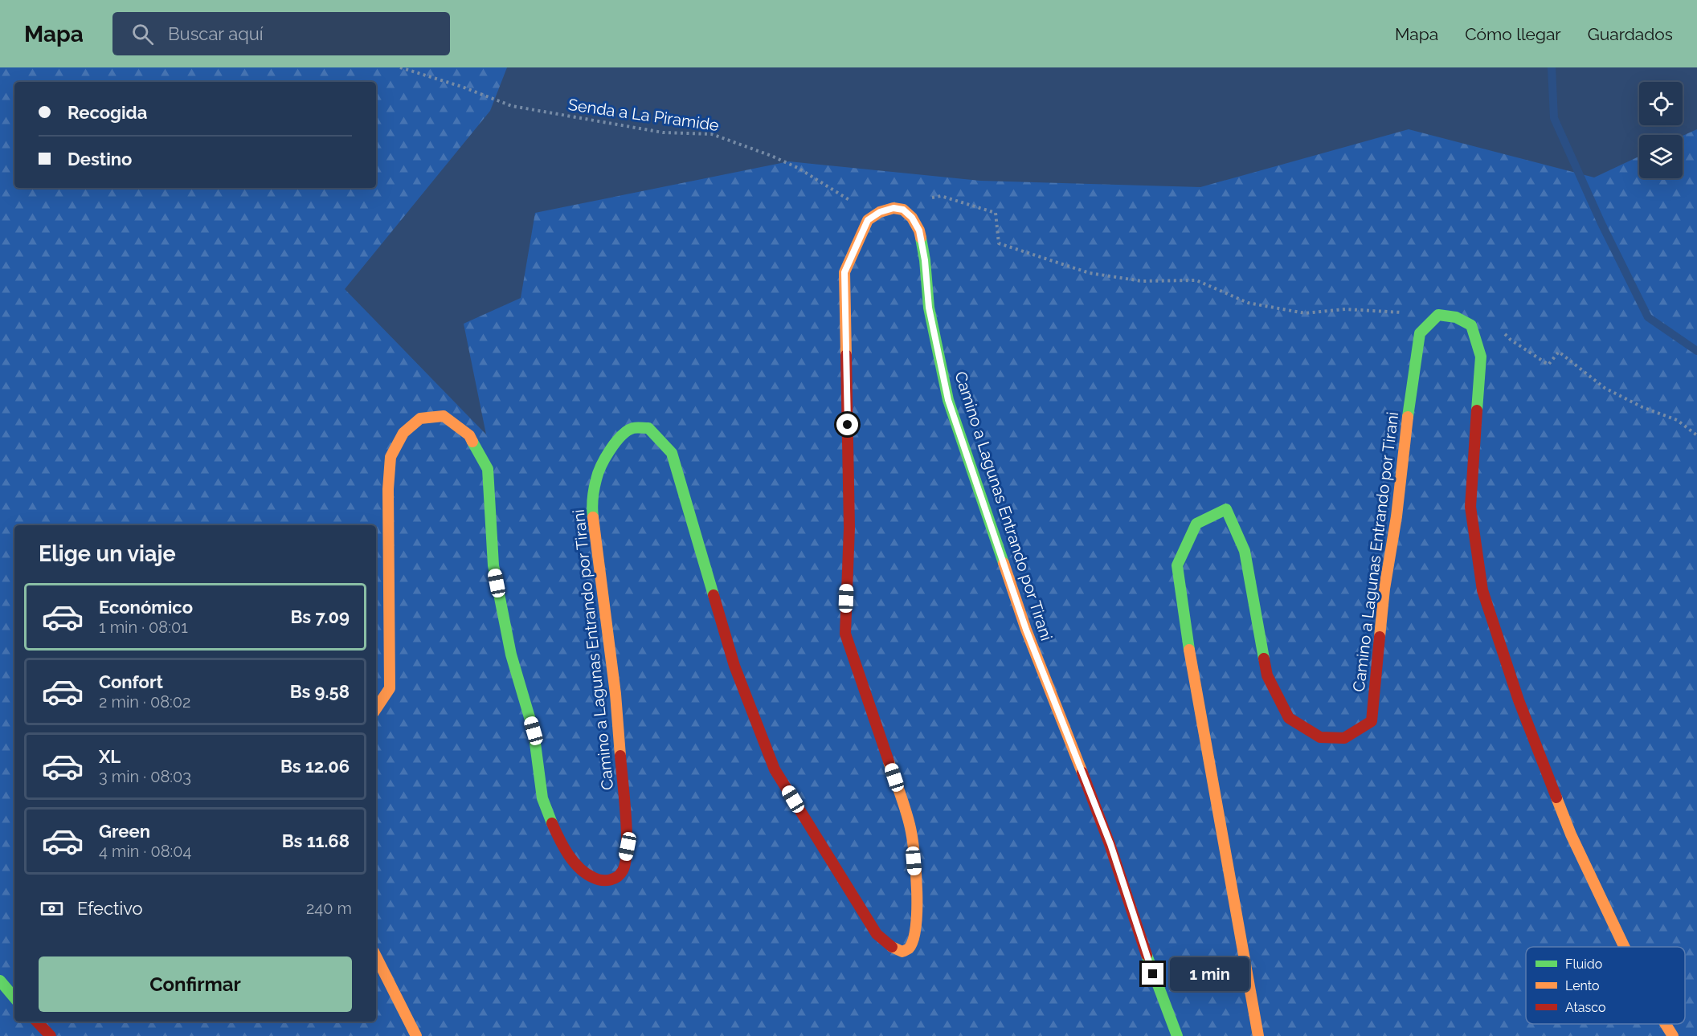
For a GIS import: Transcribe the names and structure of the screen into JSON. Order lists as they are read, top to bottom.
{
  "streets": {
    "street": ["Camino a Lagunas Entrando por Tirani"],
    "path": ["Senda a La Piramide"]
  },
  "crossings": [
    ["Senda a La Piramide", "Camino a Lagunas Entrando por Tirani"]
  ],
  "legend": ["Fluido", "Lento", "Atasco"],
  "page": {
    "header": "Mapa",
    "search": "Buscar aquí",
    "nav": ["Mapa", "Cómo llegar", "Guardados"],
    "banner": ["Recogida", "Destino"],
    "heading": "Elige un viaje",
    "list": [
      {
        "name": "Económico",
        "note": "1 min · 08:01",
        "value": "Bs 7.09"
      },
      {
        "name": "Confort",
        "note": "2 min · 08:02",
        "value": "Bs 9.58"
      },
      {
        "name": "XL",
        "note": "3 min · 08:03",
        "value": "Bs 12.06"
      },
      {
        "name": "Green",
        "note": "4 min · 08:04",
        "value": "Bs 11.68"
      }
    ],
    "pay": ["Efectivo", "240 m"],
    "buttons": "Confirmar",
    "bubble": "1 min"
  }
}
